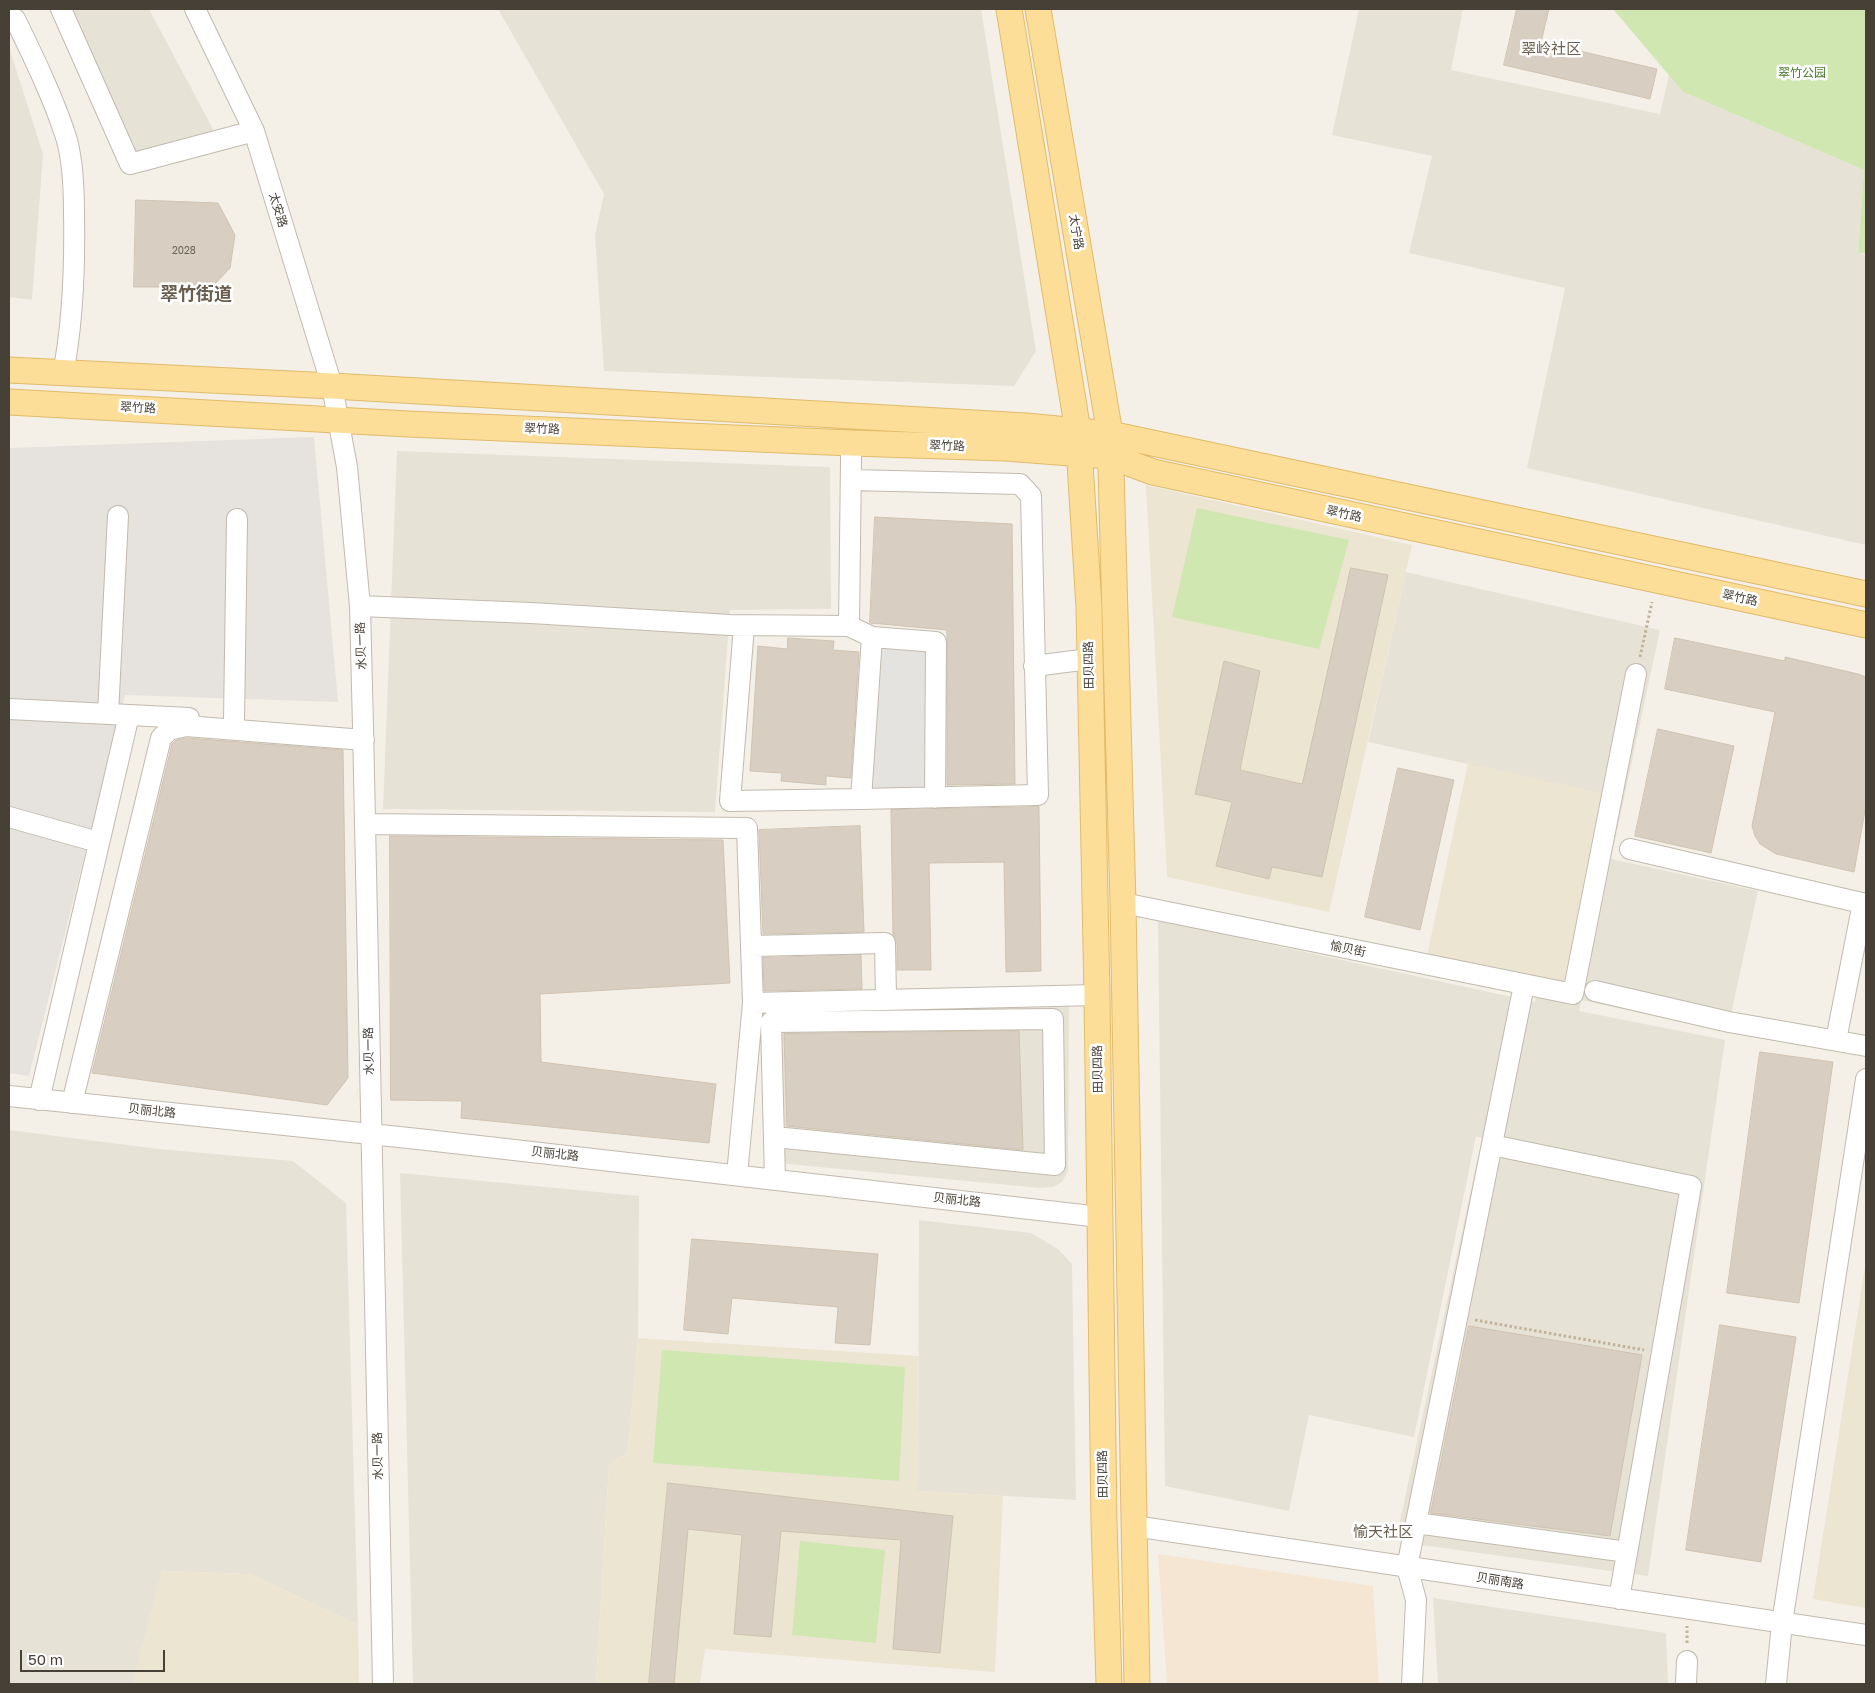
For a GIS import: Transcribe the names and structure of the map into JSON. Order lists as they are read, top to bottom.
{
  "streets": {
    "main road": ["太宁路", "翠竹路", "田贝四路"],
    "street": [
      "太安路",
      "水贝一路",
      "愉贝街",
      "贝丽北路",
      "贝丽南路"
    ]
  },
  "crossings": [
    ["太安路", "翠竹路"],
    ["太安路", "水贝一路"],
    ["太宁路", "翠竹路"],
    ["翠竹路", "水贝一路"],
    ["翠竹路", "田贝四路"],
    ["水贝一路", "贝丽北路"],
    ["田贝四路", "贝丽北路"]
  ],
  "districts": ["翠岭社区", "翠竹街道", "愉天社区"],
  "parks": ["翠竹公园"],
  "house_numbers": ["2028"],
  "scale_bar": "50 m"
}
